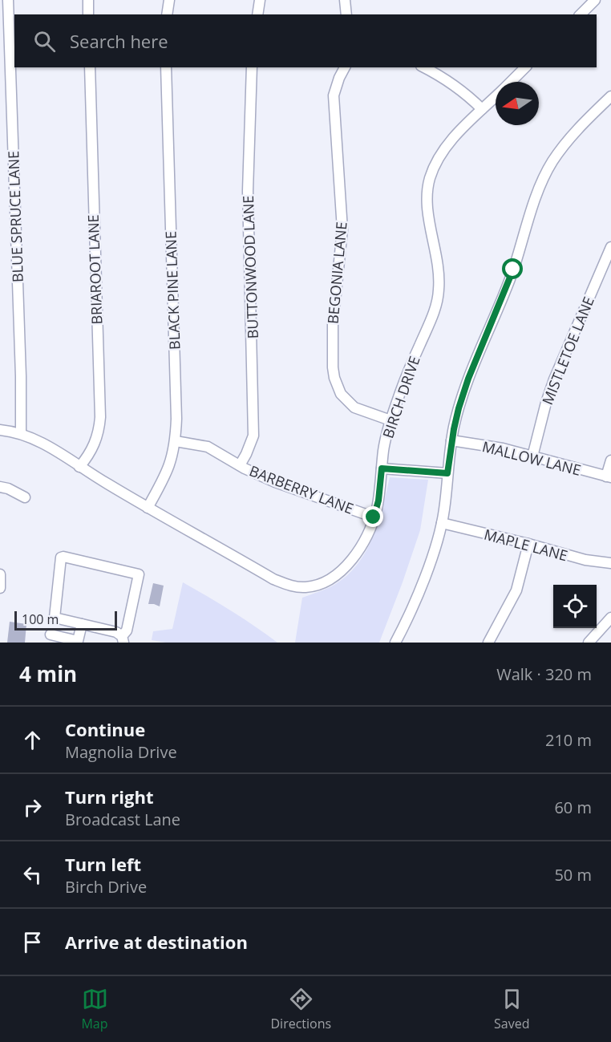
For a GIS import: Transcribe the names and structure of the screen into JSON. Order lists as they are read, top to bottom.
{
  "streets": {
    "street": [
      "BLUE SPRUCE LANE",
      "BUTTONWOOD LANE",
      "BRIAROOT LANE",
      "BEGONIA LANE",
      "BLACK PINE LANE",
      "MISTLETOE LANE",
      "BIRCH DRIVE",
      "MALLOW LANE",
      "BARBERRY LANE",
      "MAPLE LANE"
    ]
  },
  "crossings": [
    ["BLUE SPRUCE LANE", "BIRCH DRIVE"],
    ["BUTTONWOOD LANE", "BARBERRY LANE"],
    ["BRIAROOT LANE", "BIRCH DRIVE"],
    ["BEGONIA LANE", "BIRCH DRIVE"],
    ["BLACK PINE LANE", "BIRCH DRIVE"],
    ["BLACK PINE LANE", "BARBERRY LANE"],
    ["MISTLETOE LANE", "MALLOW LANE"],
    ["BIRCH DRIVE", "BARBERRY LANE"]
  ],
  "scale_bar": "100 m",
  "north": "left",
  "page": {
    "search": "Search here",
    "scale": "100 m",
    "heading": ["4 min", "Walk · 320 m"],
    "list": [
      ["Continue", "Magnolia Drive", "210 m"],
      ["Turn right", "Broadcast Lane", "60 m"],
      ["Turn left", "Birch Drive", "50 m"],
      "Arrive at destination"
    ],
    "nav": ["Map", "Directions", "Saved"]
  }
}
